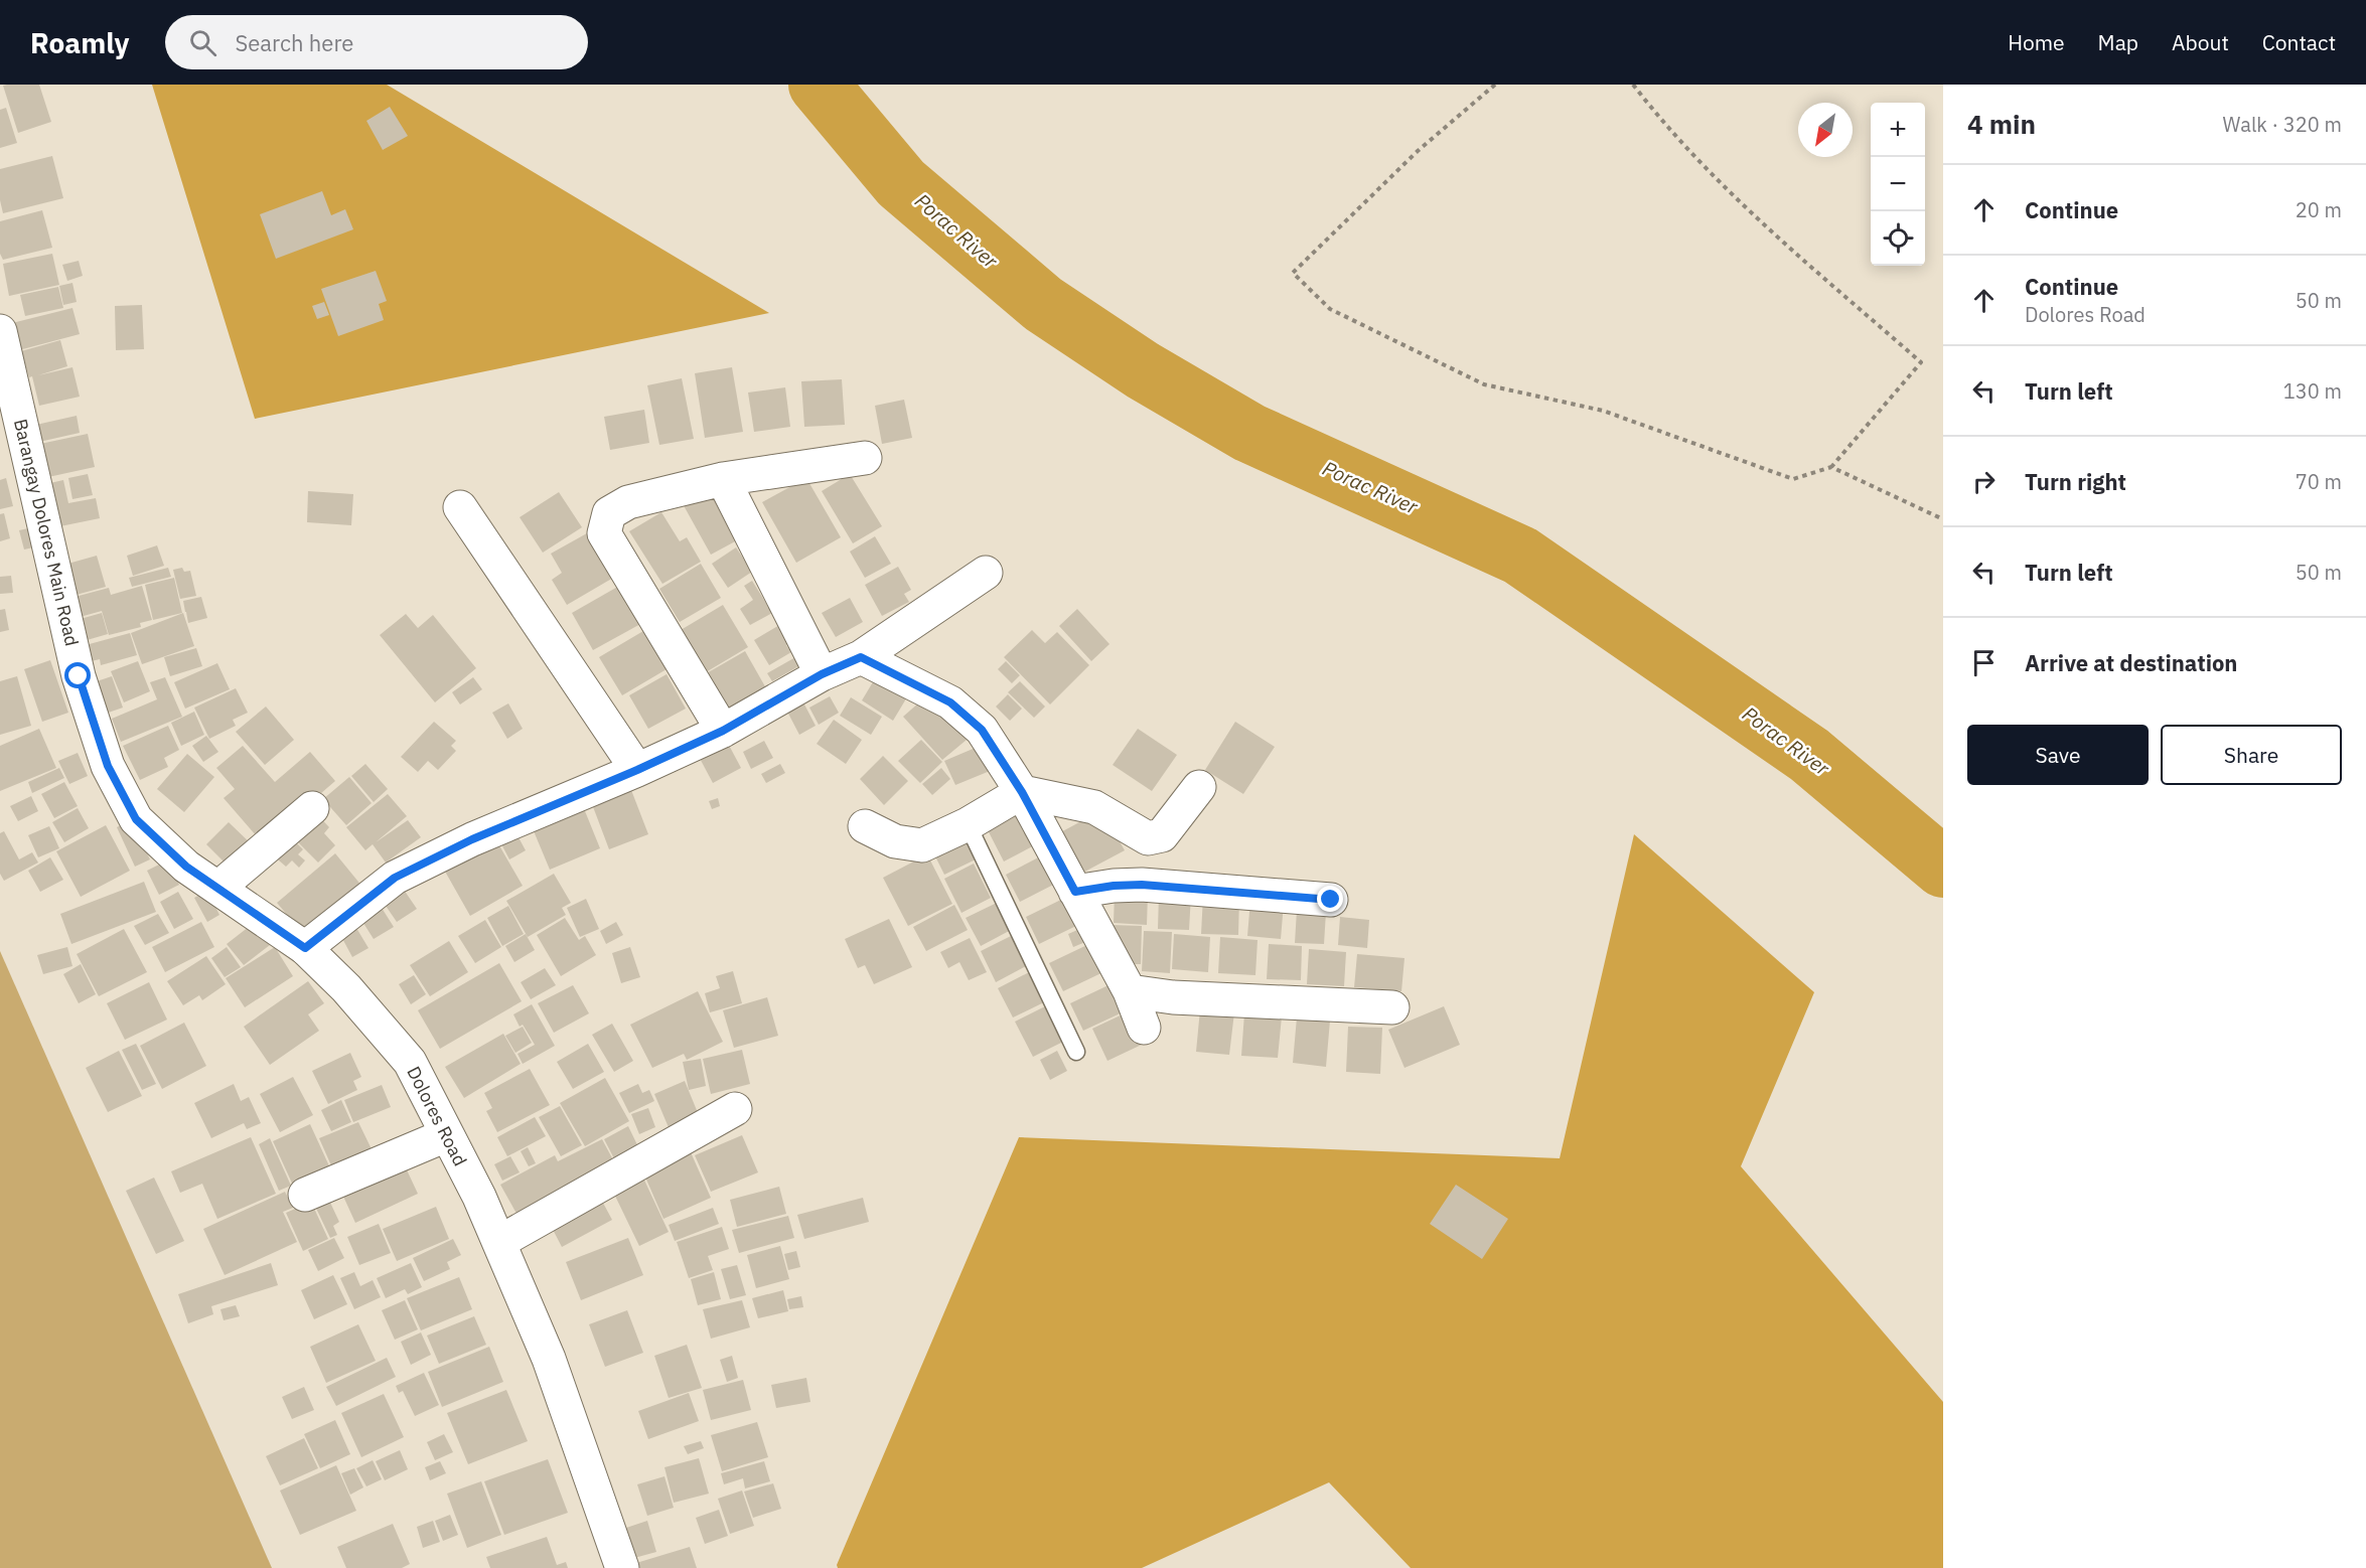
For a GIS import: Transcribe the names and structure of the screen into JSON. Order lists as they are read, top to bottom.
{
  "streets": {
    "street": ["Barangay Dolores Main Road", "Dolores Road"]
  },
  "crossings": [
    ["Barangay Dolores Main Road", "Dolores Road"]
  ],
  "water": ["Porac River"],
  "north": "bottom left",
  "page": {
    "header": "Roamly",
    "search": "Search here",
    "nav": [
      "Home",
      "Map",
      "About",
      "Contact"
    ],
    "heading": ["4 min", "Walk · 320 m"],
    "map_buttons": ["+", "−"],
    "list": [
      ["Continue", "20 m"],
      ["Continue", "Dolores Road", "50 m"],
      ["Turn left", "130 m"],
      ["Turn right", "70 m"],
      ["Turn left", "50 m"],
      "Arrive at destination"
    ],
    "buttons": ["Save", "Share"]
  }
}
